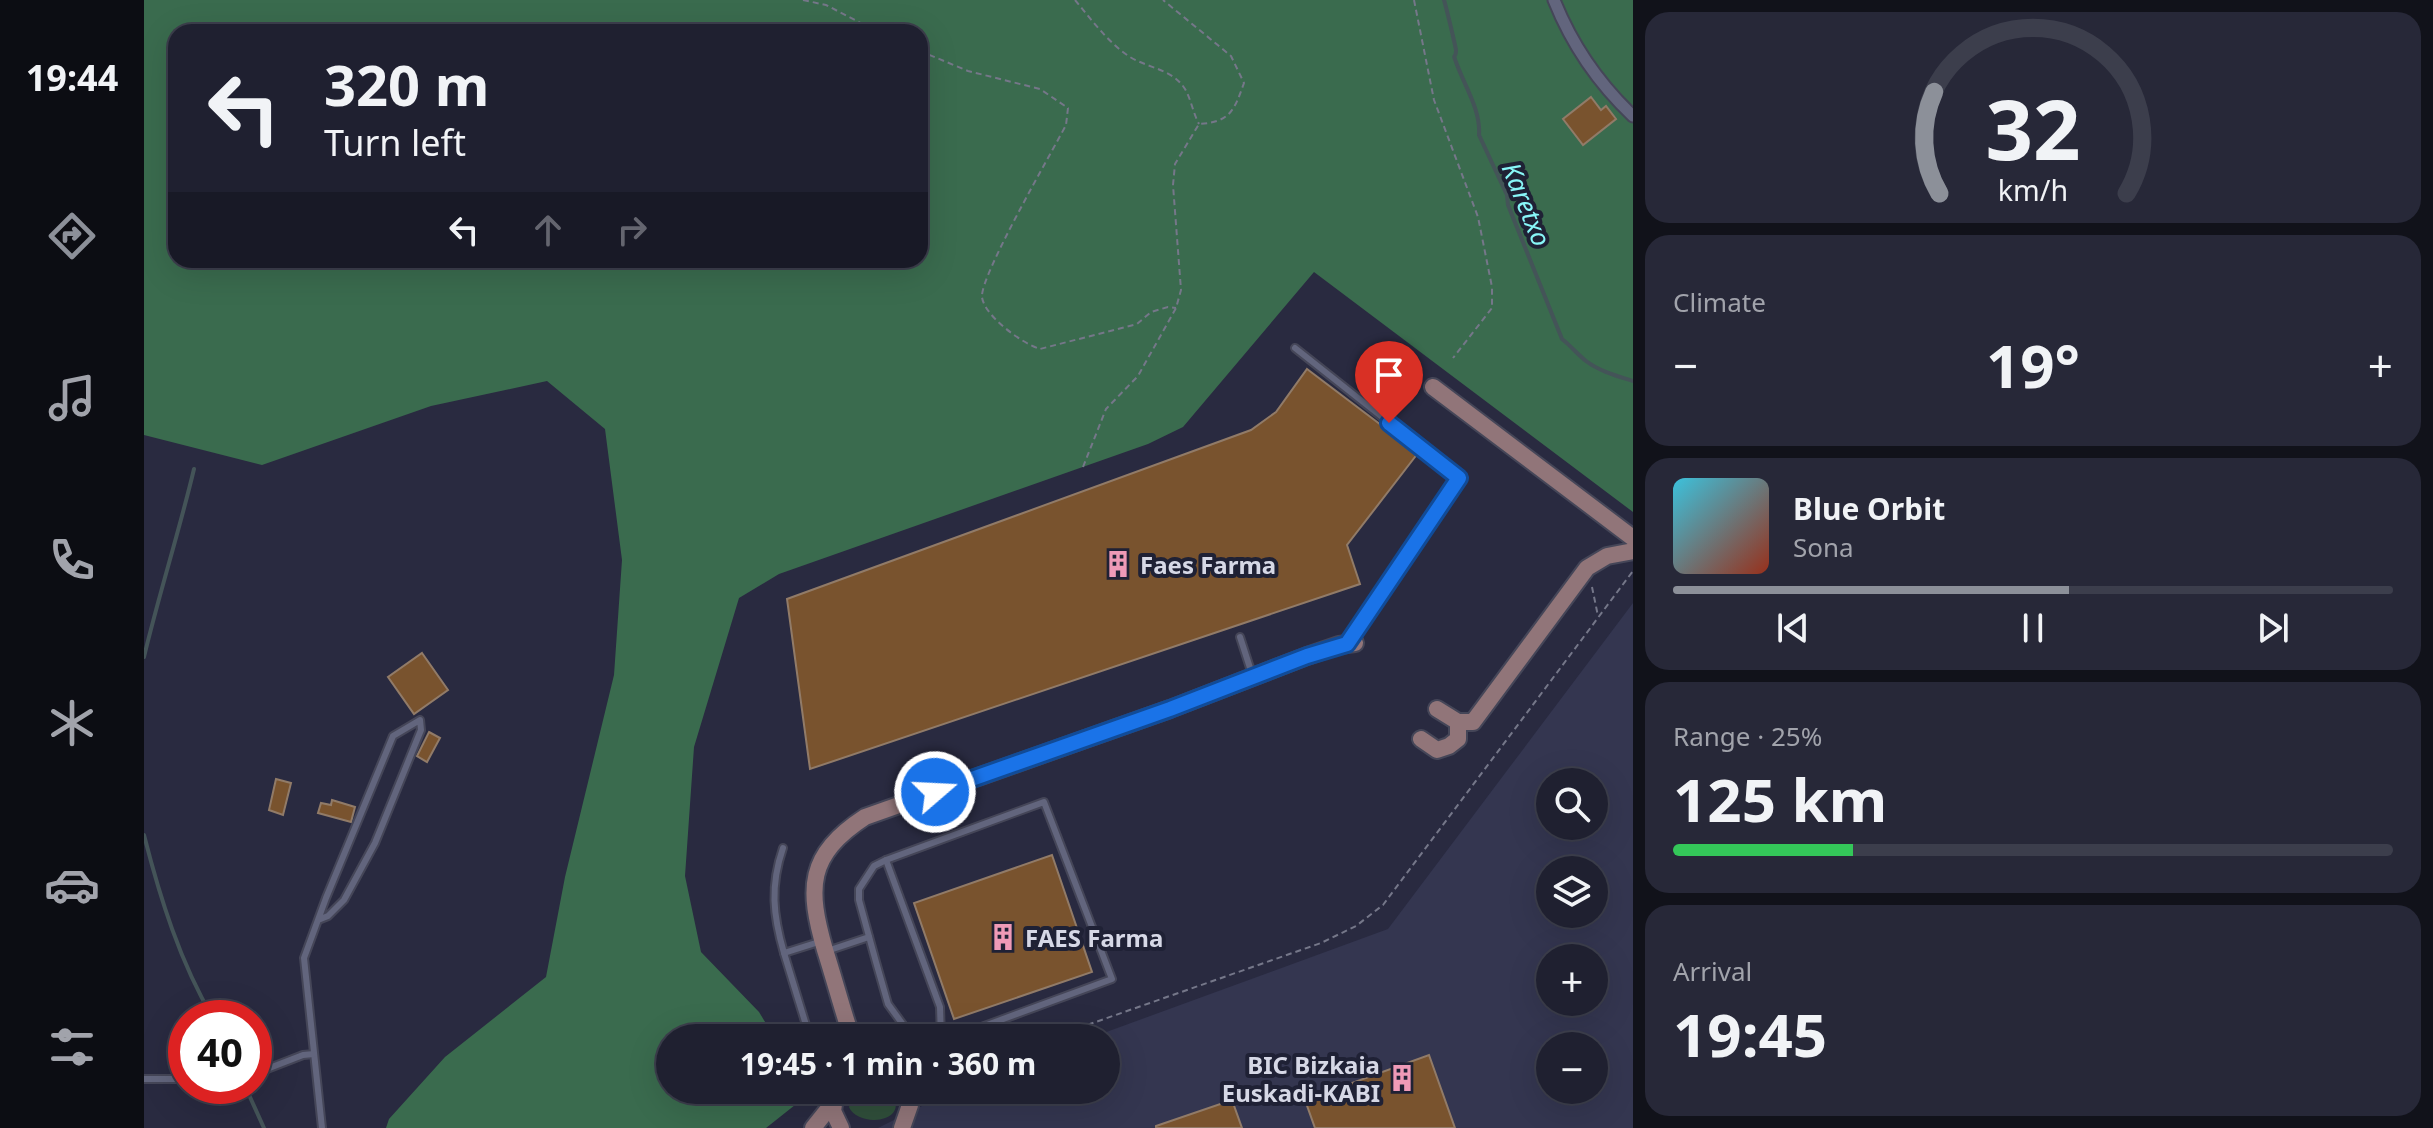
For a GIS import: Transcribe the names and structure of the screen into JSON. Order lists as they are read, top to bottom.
{
  "water": ["Karetxo"],
  "places": {
    "building": ["Faes Farma", "FAES Farma", "BIC Bizkaia Euskadi-KABI"]
  },
  "page": {
    "tabs": "19:44",
    "turn": ["320 m", "Turn left"],
    "tile": [
      "Climate",
      ["Range · 25%", "125 km"],
      ["Arrival", "19:45"]
    ],
    "heat": ["−", "19°", "+"],
    "song": ["Blue Orbit", "Sona"],
    "map_buttons": ["+", "−"],
    "limit": "40",
    "trip": "19:45 · 1 min · 360 m",
    "gauge": ["32", "km/h"]
  }
}
